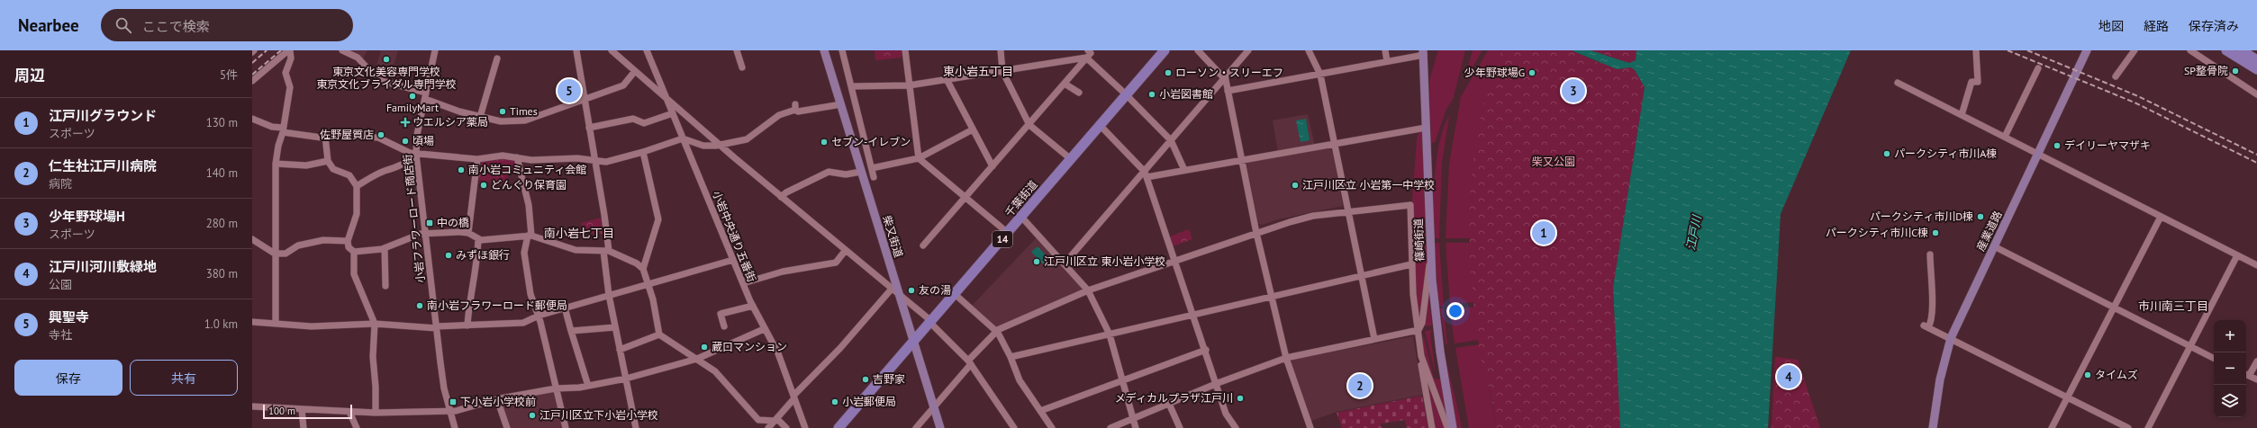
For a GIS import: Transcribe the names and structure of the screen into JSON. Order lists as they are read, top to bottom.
{
  "streets": {
    "highway": ["千葉街道", "14"],
    "main road": ["産業道路", "柴又街道", "篠崎街道"],
    "street": ["小岩フラワーロード商店街", "小岩中央通り五番街"]
  },
  "crossings": [
    ["千葉街道", "柴又街道"]
  ],
  "districts": ["東小岩五丁目", "南小岩七丁目", "市川南三丁目"],
  "water": ["江戸川"],
  "parks": ["柴又公園"],
  "places": {
    "other": [
      "東京文化美容専門学校 東京文化ブライダル専門学校",
      "SP整骨院",
      "ローソン・スリーエフ",
      "少年野球場G",
      "小岩図書館",
      "FamilyMart",
      "Times",
      "佐野屋質店",
      "頃場",
      "セブン-イレブン",
      "デイリーヤマザキ",
      "パークシティ市川A棟",
      "南小岩コミュニティ会館",
      "どんぐり保育園",
      "江戸川区立 小岩第一中学校",
      "パークシティ市川D棟",
      "パークシティ市川C棟",
      "みずほ銀行",
      "江戸川区立 東小岩小学校",
      "友の湯",
      "南小岩フラワーロード郵便局",
      "蔵口マンション",
      "タイムズ",
      "吉野家",
      "メディカルプラザ江戸川",
      "小岩郵便局",
      "江戸川区立下小岩小学校"
    ],
    "health": ["ウエルシア薬局"],
    "transit": ["中の橋", "下小岩小学校前"]
  },
  "scale_bar": "100 m",
  "page": {
    "header": "Nearbee",
    "search": "ここで検索",
    "nav": ["地図", "経路", "保存済み"],
    "heading": ["周辺", "5件"],
    "pins": [
      "3",
      "5",
      "1",
      "4",
      "2"
    ],
    "list": [
      {
        "mark": "1",
        "name": "江戸川グラウンド",
        "note": "スポーツ",
        "value": "130 m"
      },
      {
        "mark": "2",
        "name": "仁生社江戸川病院",
        "note": "病院",
        "value": "140 m"
      },
      {
        "mark": "3",
        "name": "少年野球場H",
        "note": "スポーツ",
        "value": "280 m"
      },
      {
        "mark": "4",
        "name": "江戸川河川敷緑地",
        "note": "公園",
        "value": "380 m"
      },
      {
        "mark": "5",
        "name": "興聖寺",
        "note": "寺社",
        "value": "1.0 km"
      }
    ],
    "map_buttons": ["+", "−"],
    "buttons": ["保存", "共有"],
    "scale": "100 m"
  }
}
